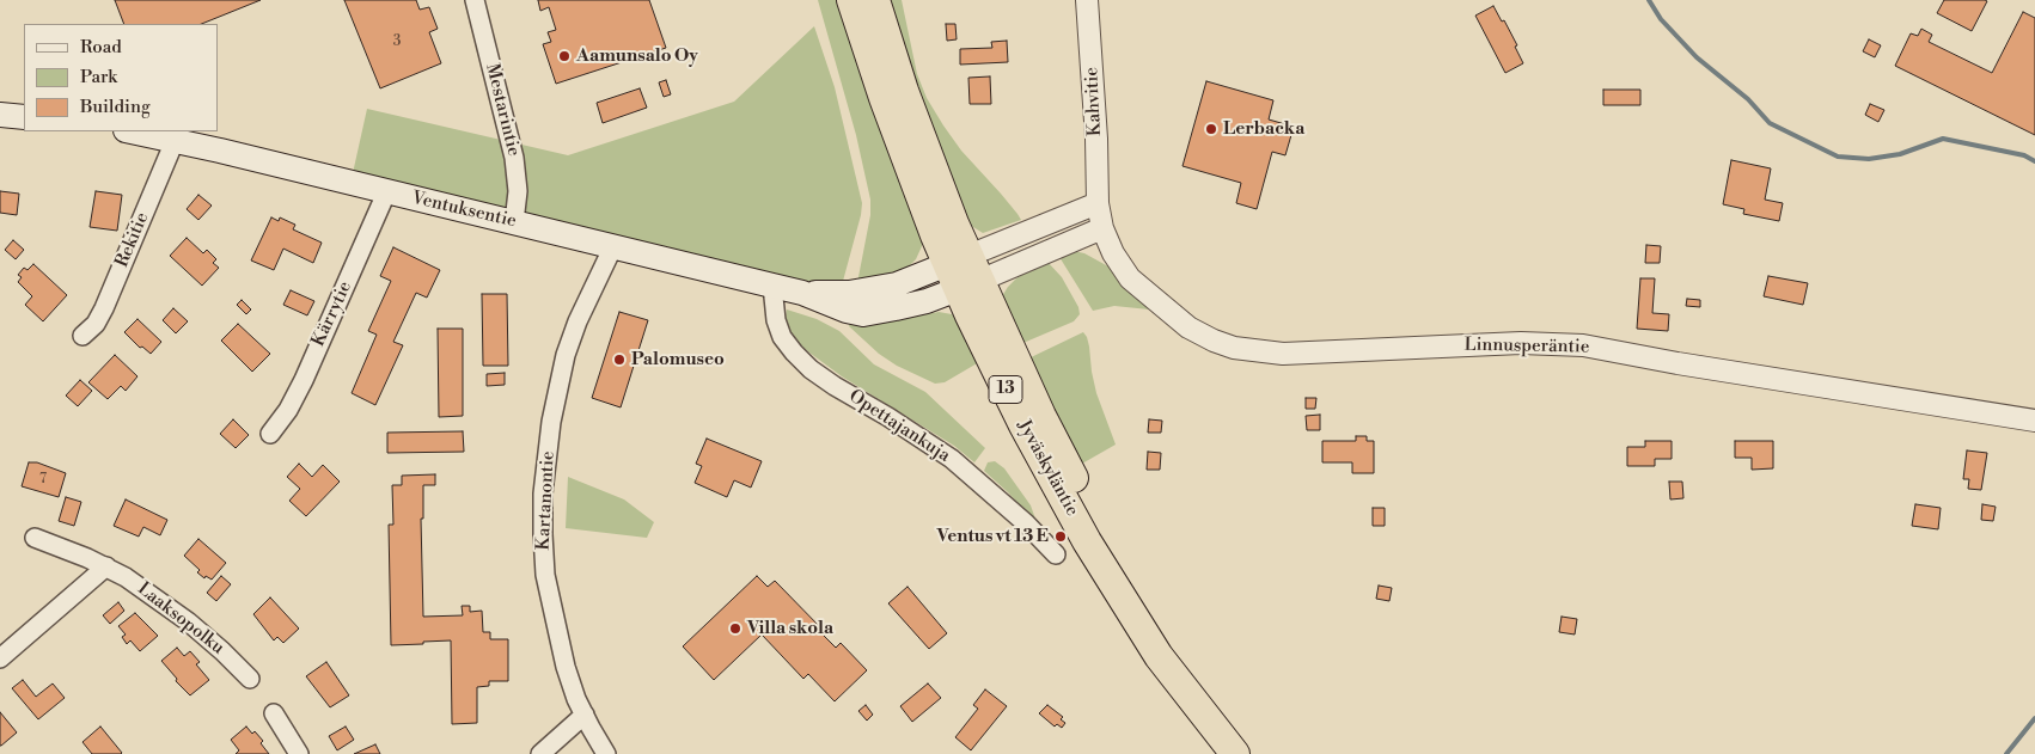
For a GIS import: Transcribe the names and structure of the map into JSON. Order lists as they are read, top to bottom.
{
  "streets": {
    "highway": ["13", "Jyväskyläntie"],
    "main road": ["Ventuksentie"],
    "street": [
      "Kahvitie",
      "Mestarintie",
      "Rekitie",
      "Kärrytie",
      "Linnusperäntie",
      "Opettajankuja",
      "Kartanontie",
      "Laaksopolku"
    ]
  },
  "crossings": [
    ["Kahvitie", "Linnusperäntie"],
    ["Mestarintie", "Ventuksentie"],
    ["Ventuksentie", "Rekitie"],
    ["Ventuksentie", "Kärrytie"],
    ["Ventuksentie", "Opettajankuja"],
    ["Ventuksentie", "Jyväskyläntie"],
    ["Ventuksentie", "Kartanontie"]
  ],
  "places": [
    "Aamunsalo Oy",
    "Lerbacka",
    "Palomuseo",
    "Ventus vt 13 E",
    "Villa skola"
  ],
  "house_numbers": ["3", "7"],
  "legend": ["Road", "Park", "Building"]
}
